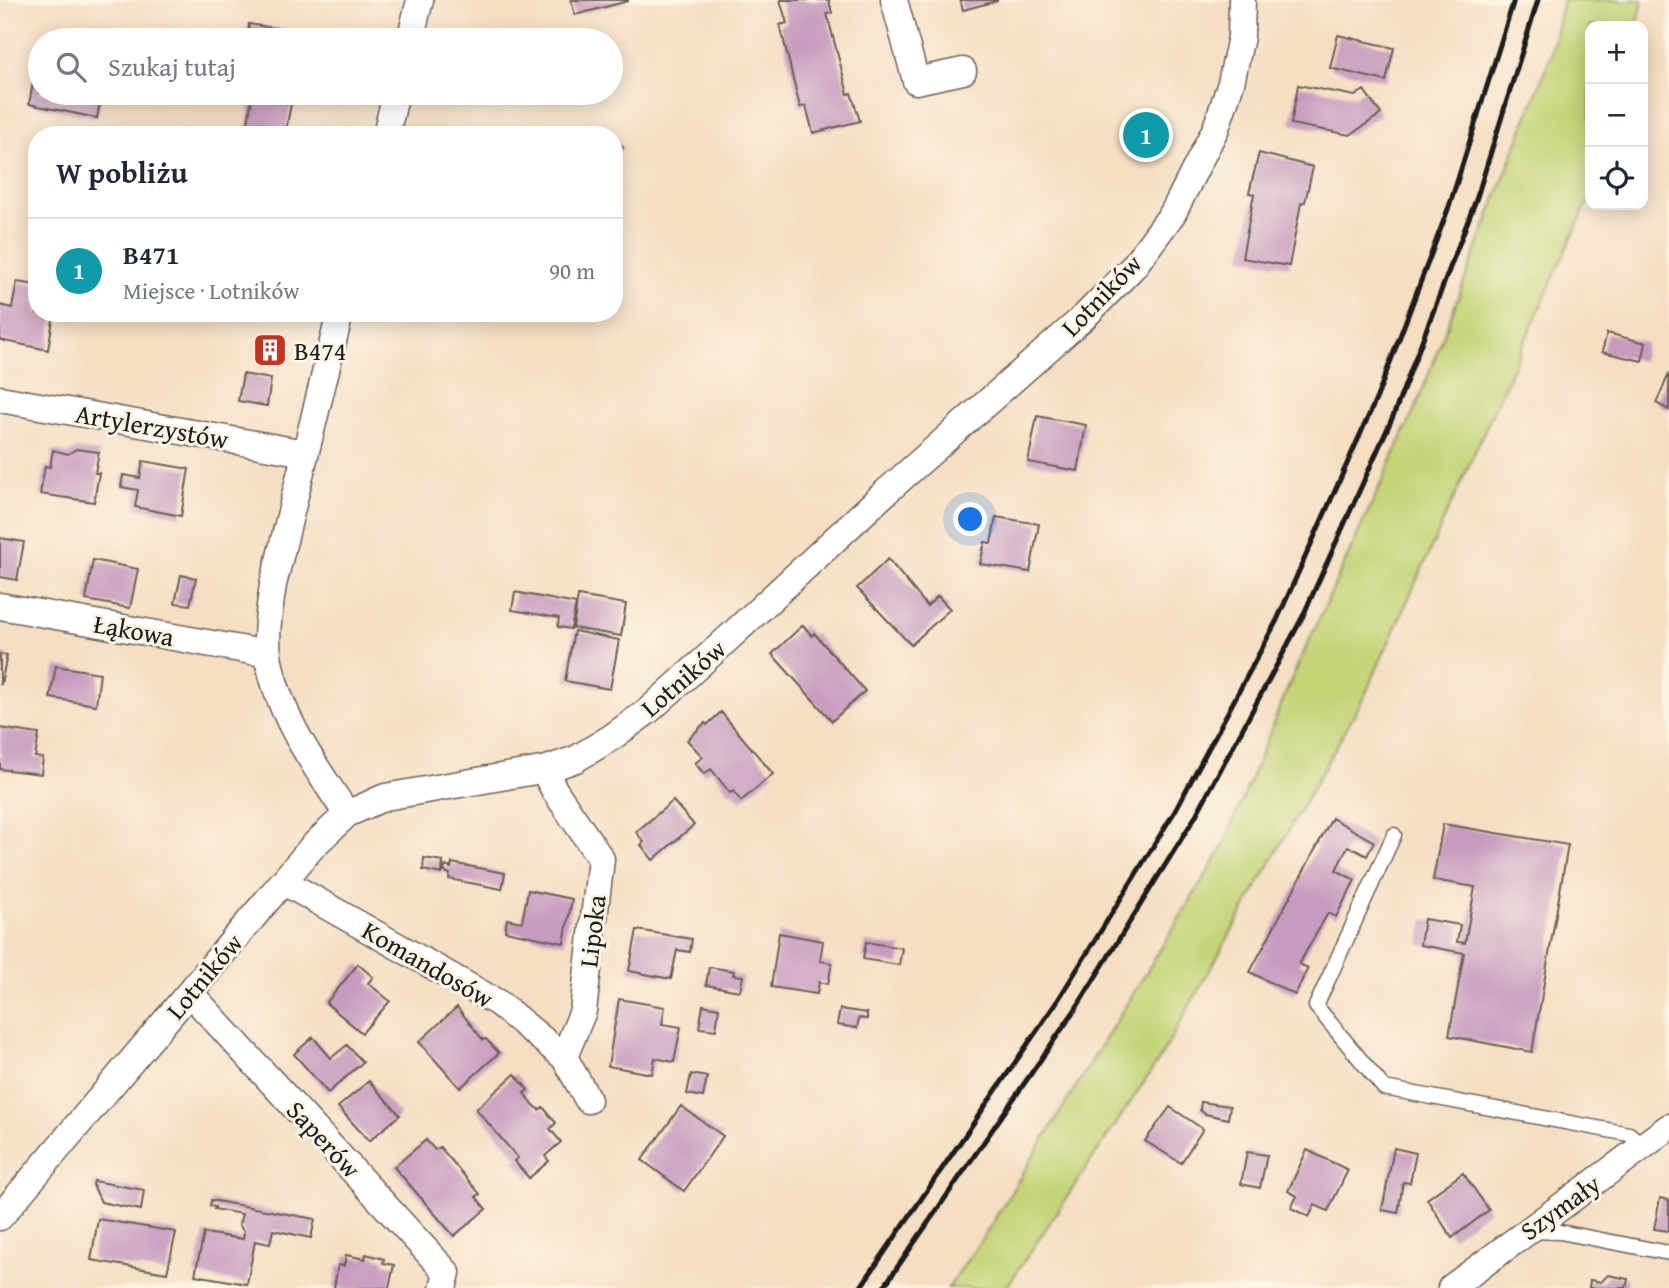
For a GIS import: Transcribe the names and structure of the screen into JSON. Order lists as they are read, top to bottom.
{
  "streets": {
    "street": [
      "Lotników",
      "Artylerzystów",
      "Łąkowa",
      "Lipoka",
      "Komandosów",
      "Saperów",
      "Szymały"
    ]
  },
  "crossings": [
    ["Lotników", "Lipoka"],
    ["Lotników", "Komandosów"],
    ["Lotników", "Saperów"],
    ["Lipoka", "Komandosów"]
  ],
  "places": {
    "building": ["B474"]
  },
  "page": {
    "map_buttons": ["+", "−"],
    "search": "Szukaj tutaj",
    "pins": "1",
    "heading": "W pobliżu",
    "list": [
      {
        "mark": "1",
        "name": "B471",
        "note": "Miejsce · Lotników",
        "value": "90 m"
      }
    ]
  }
}
